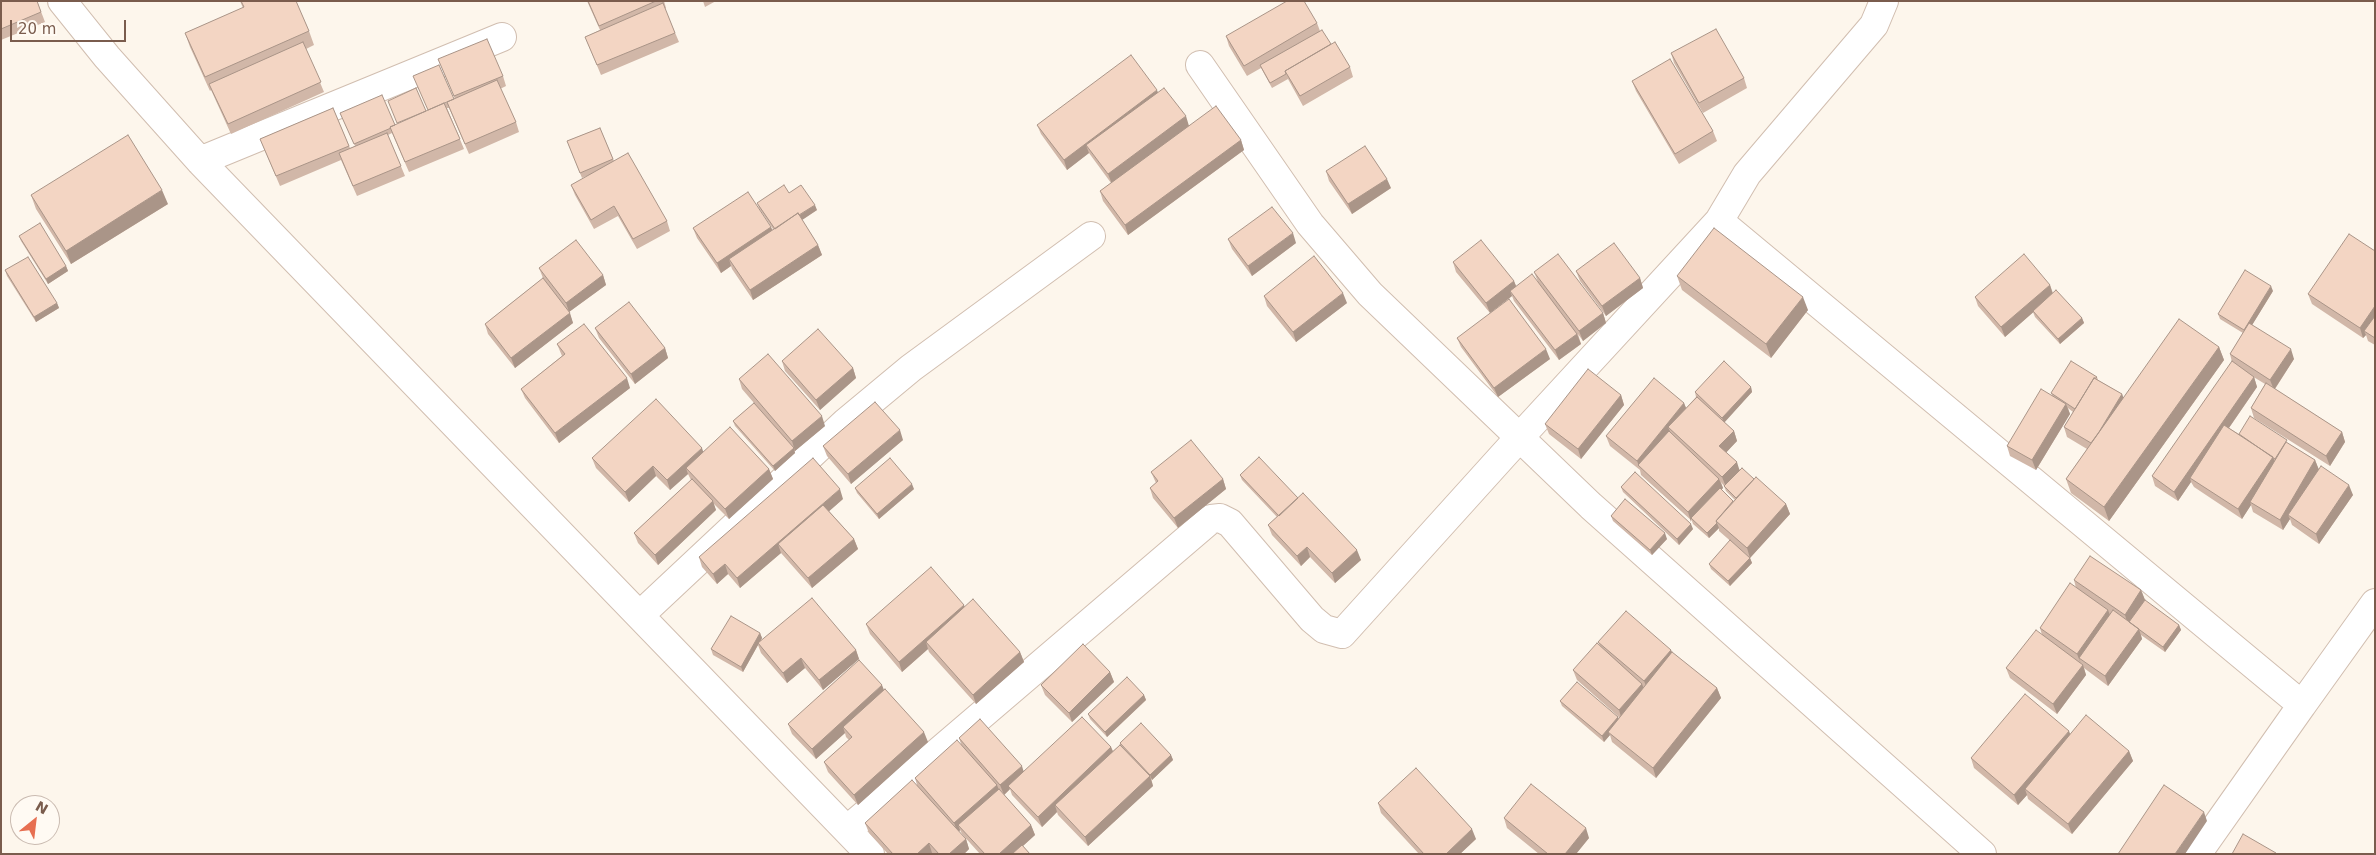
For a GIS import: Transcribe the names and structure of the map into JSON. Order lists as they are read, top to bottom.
{
  "scale_bar": "20 m",
  "north": "top right"
}
